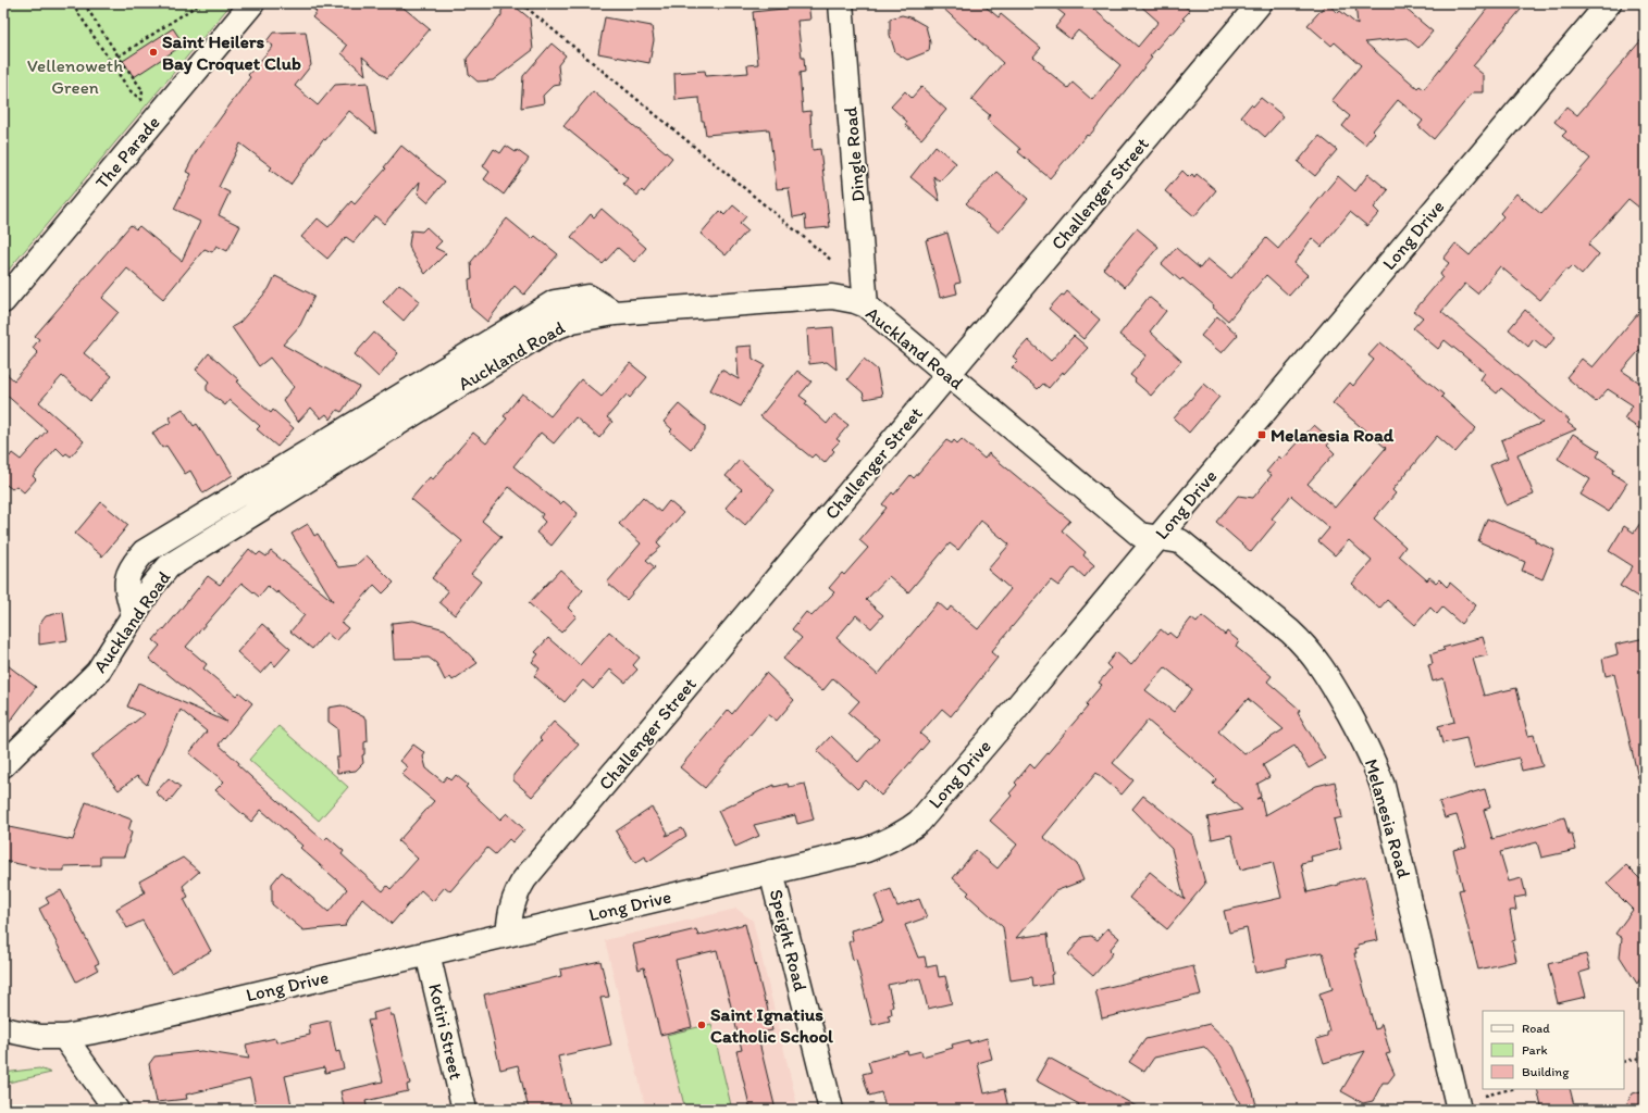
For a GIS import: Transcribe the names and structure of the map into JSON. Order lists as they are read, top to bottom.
{
  "streets": {
    "street": [
      "The Parade",
      "Dingle Road",
      "Challenger Street",
      "Long Drive",
      "Auckland Road",
      "Melanesia Road",
      "Speight Road",
      "Kotiri Street"
    ]
  },
  "crossings": [
    ["Dingle Road", "Auckland Road"],
    ["Challenger Street", "Long Drive"],
    ["Challenger Street", "Auckland Road"],
    ["Long Drive", "Auckland Road"],
    ["Long Drive", "Melanesia Road"],
    ["Long Drive", "Speight Road"],
    ["Long Drive", "Kotiri Street"],
    ["Auckland Road", "Melanesia Road"]
  ],
  "parks": ["Vellenoweth Green"],
  "places": {
    "other": ["Saint Heilers Bay Croquet Club", "Saint Ignatius Catholic School"],
    "transit": ["Melanesia Road"]
  },
  "legend": ["Road", "Park", "Building"]
}
